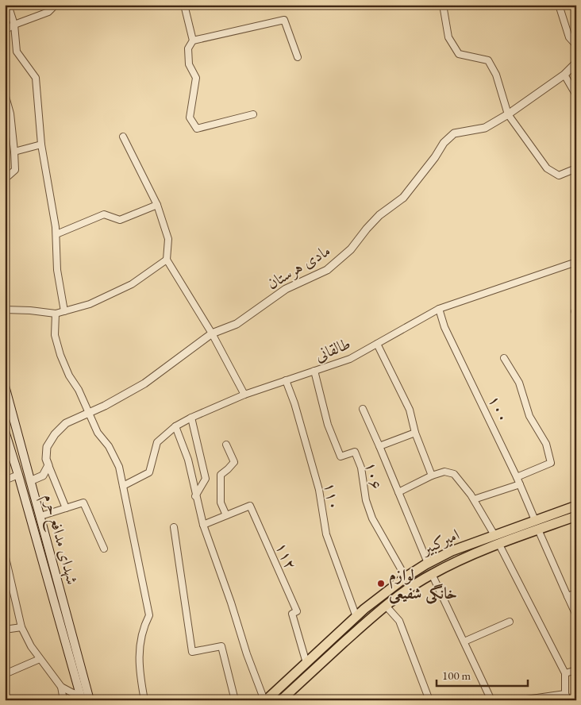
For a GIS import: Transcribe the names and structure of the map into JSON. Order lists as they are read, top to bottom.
{
  "streets": {
    "main road": ["شهدای مدافع حرم", "امیرکبیر"],
    "street": [
      "مادی هرستان",
      "طالقانی",
      "۱۰۰",
      "۱۰۶",
      "۱۱۰",
      "۱۱۲"
    ]
  },
  "crossings": [
    ["طالقانی", "۱۰۰"],
    ["طالقانی", "۱۰۶"],
    ["طالقانی", "۱۱۰"],
    ["۱۰۰", "امیرکبیر"],
    ["۱۰۶", "امیرکبیر"],
    ["۱۱۰", "امیرکبیر"],
    ["امیرکبیر", "۱۱۲"]
  ],
  "places": ["لوازم خانگی شفیعی"],
  "scale_bar": "100 m"
}
